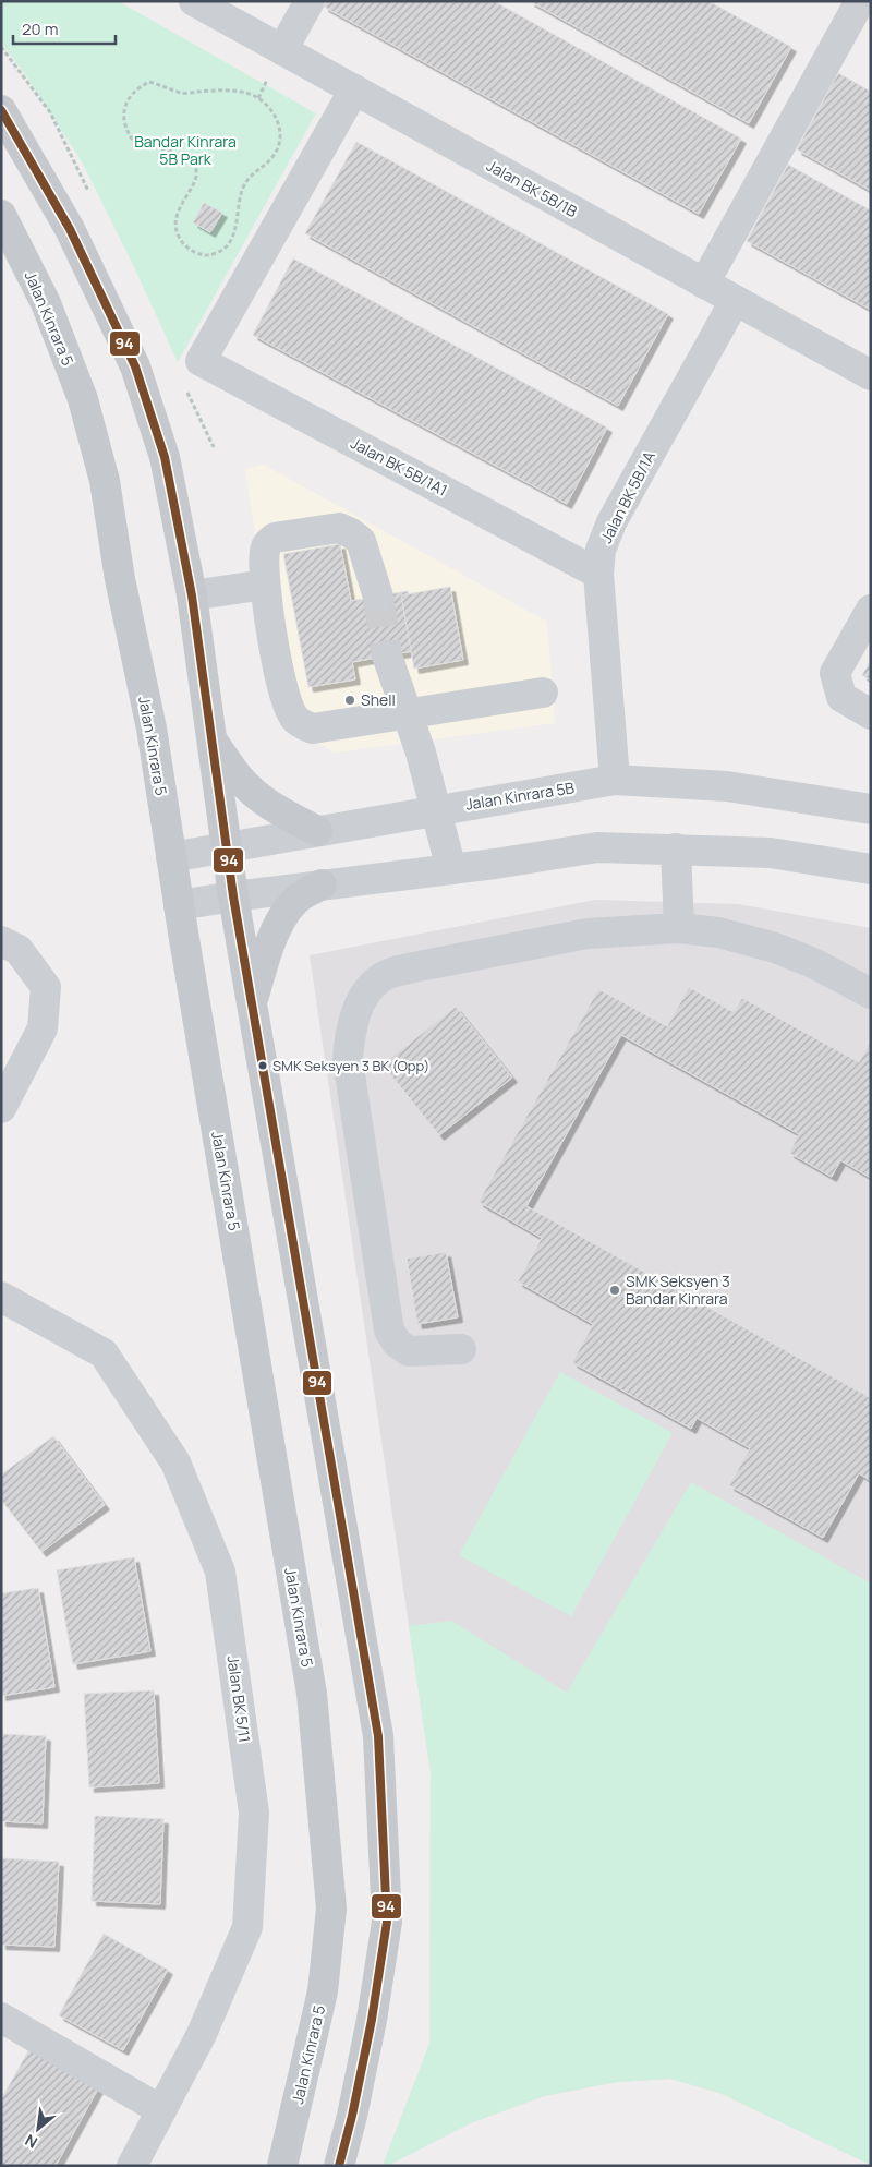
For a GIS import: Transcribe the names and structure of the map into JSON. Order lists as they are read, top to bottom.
{
  "streets": {
    "main road": ["Jalan Kinrara 5"],
    "street": [
      "Jalan BK 5B/1B",
      "Jalan BK 5B/1A1",
      "Jalan BK 5B/1A",
      "Jalan Kinrara 5B",
      "Jalan BK 5/11"
    ]
  },
  "crossings": [
    ["Jalan BK 5B/1B", "Jalan BK 5B/1A1"],
    ["Jalan BK 5B/1B", "Jalan BK 5B/1A"],
    ["Jalan Kinrara 5", "Jalan Kinrara 5B"],
    ["Jalan BK 5B/1A1", "Jalan BK 5B/1A"],
    ["Jalan BK 5B/1A", "Jalan Kinrara 5B"]
  ],
  "parks": ["Bandar Kinrara 5B Park"],
  "places": ["Shell", "SMK Seksyen 3 BK (Opp)", "SMK Seksyen 3 Bandar Kinrara"],
  "lines": ["transit line 94"],
  "scale_bar": "20 m",
  "north": "bottom left"
}
